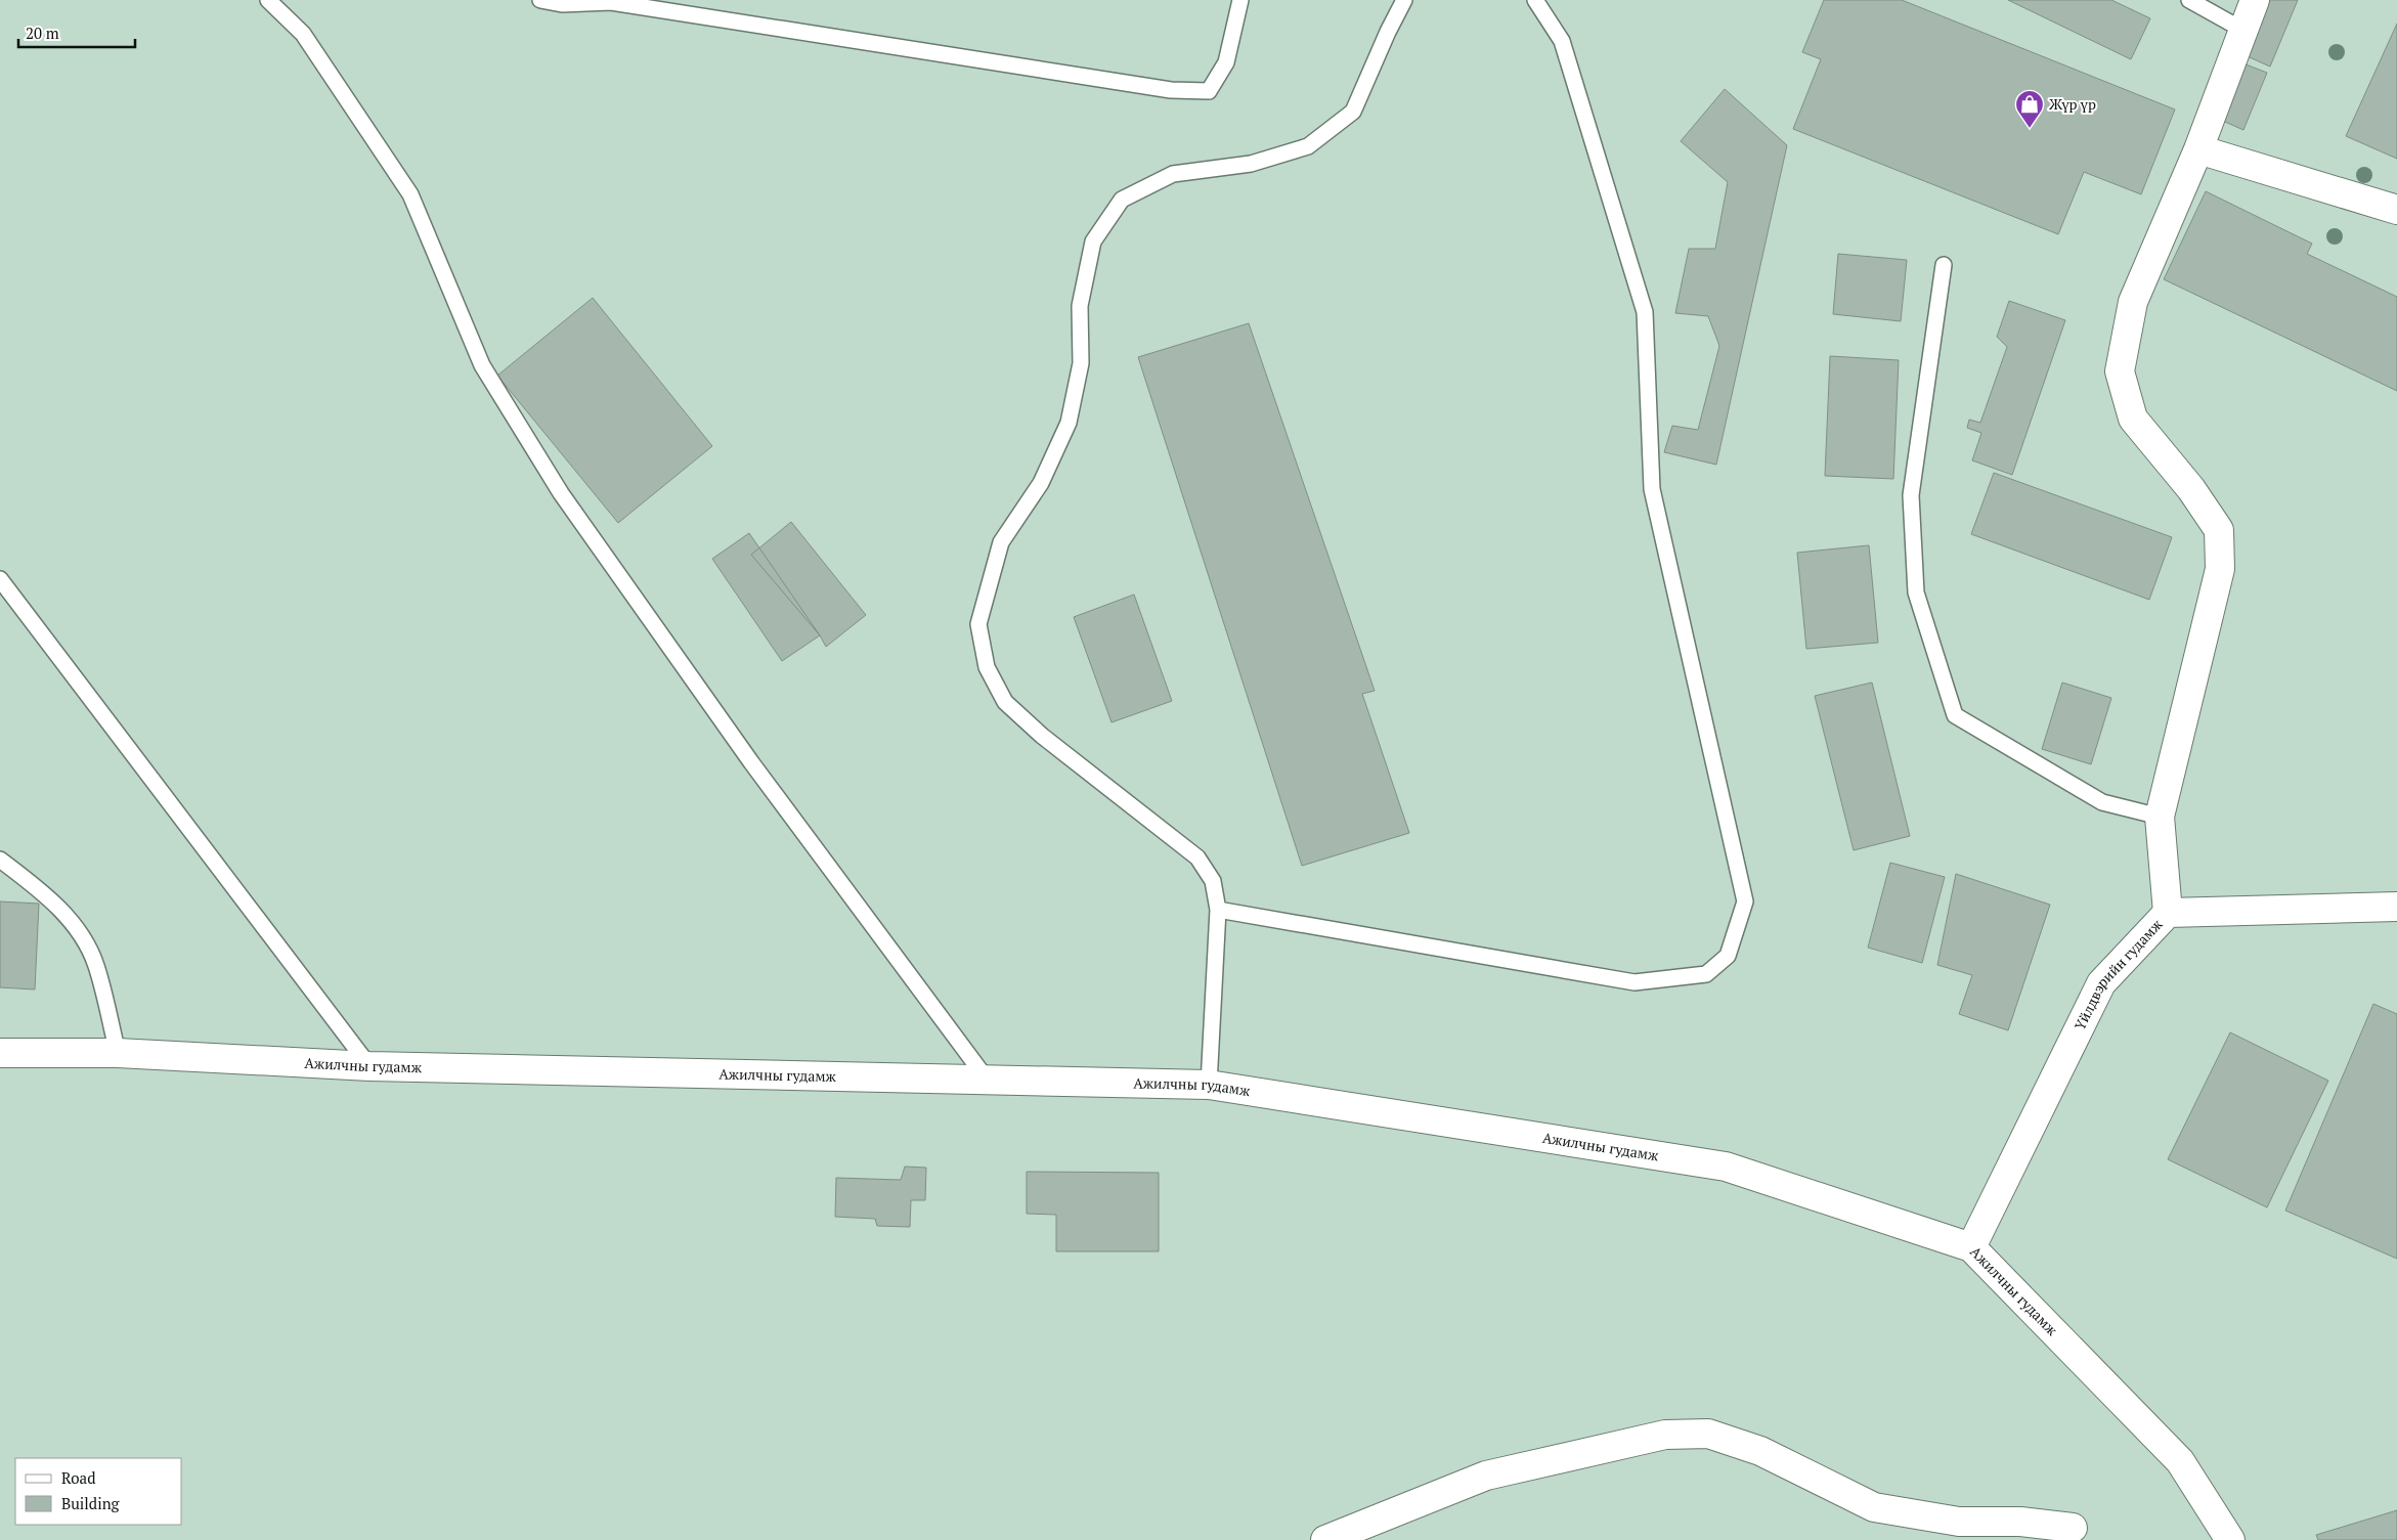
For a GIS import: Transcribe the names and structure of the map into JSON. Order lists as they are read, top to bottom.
{
  "streets": {
    "main road": ["Yйлдвэрийн гудамж", "Ажилчны гудамж"]
  },
  "crossings": [
    ["Yйлдвэрийн гудамж", "Ажилчны гудамж"]
  ],
  "places": {
    "shop": ["Жүр үр"]
  },
  "legend": ["Road", "Building"],
  "scale_bar": "20 m"
}
